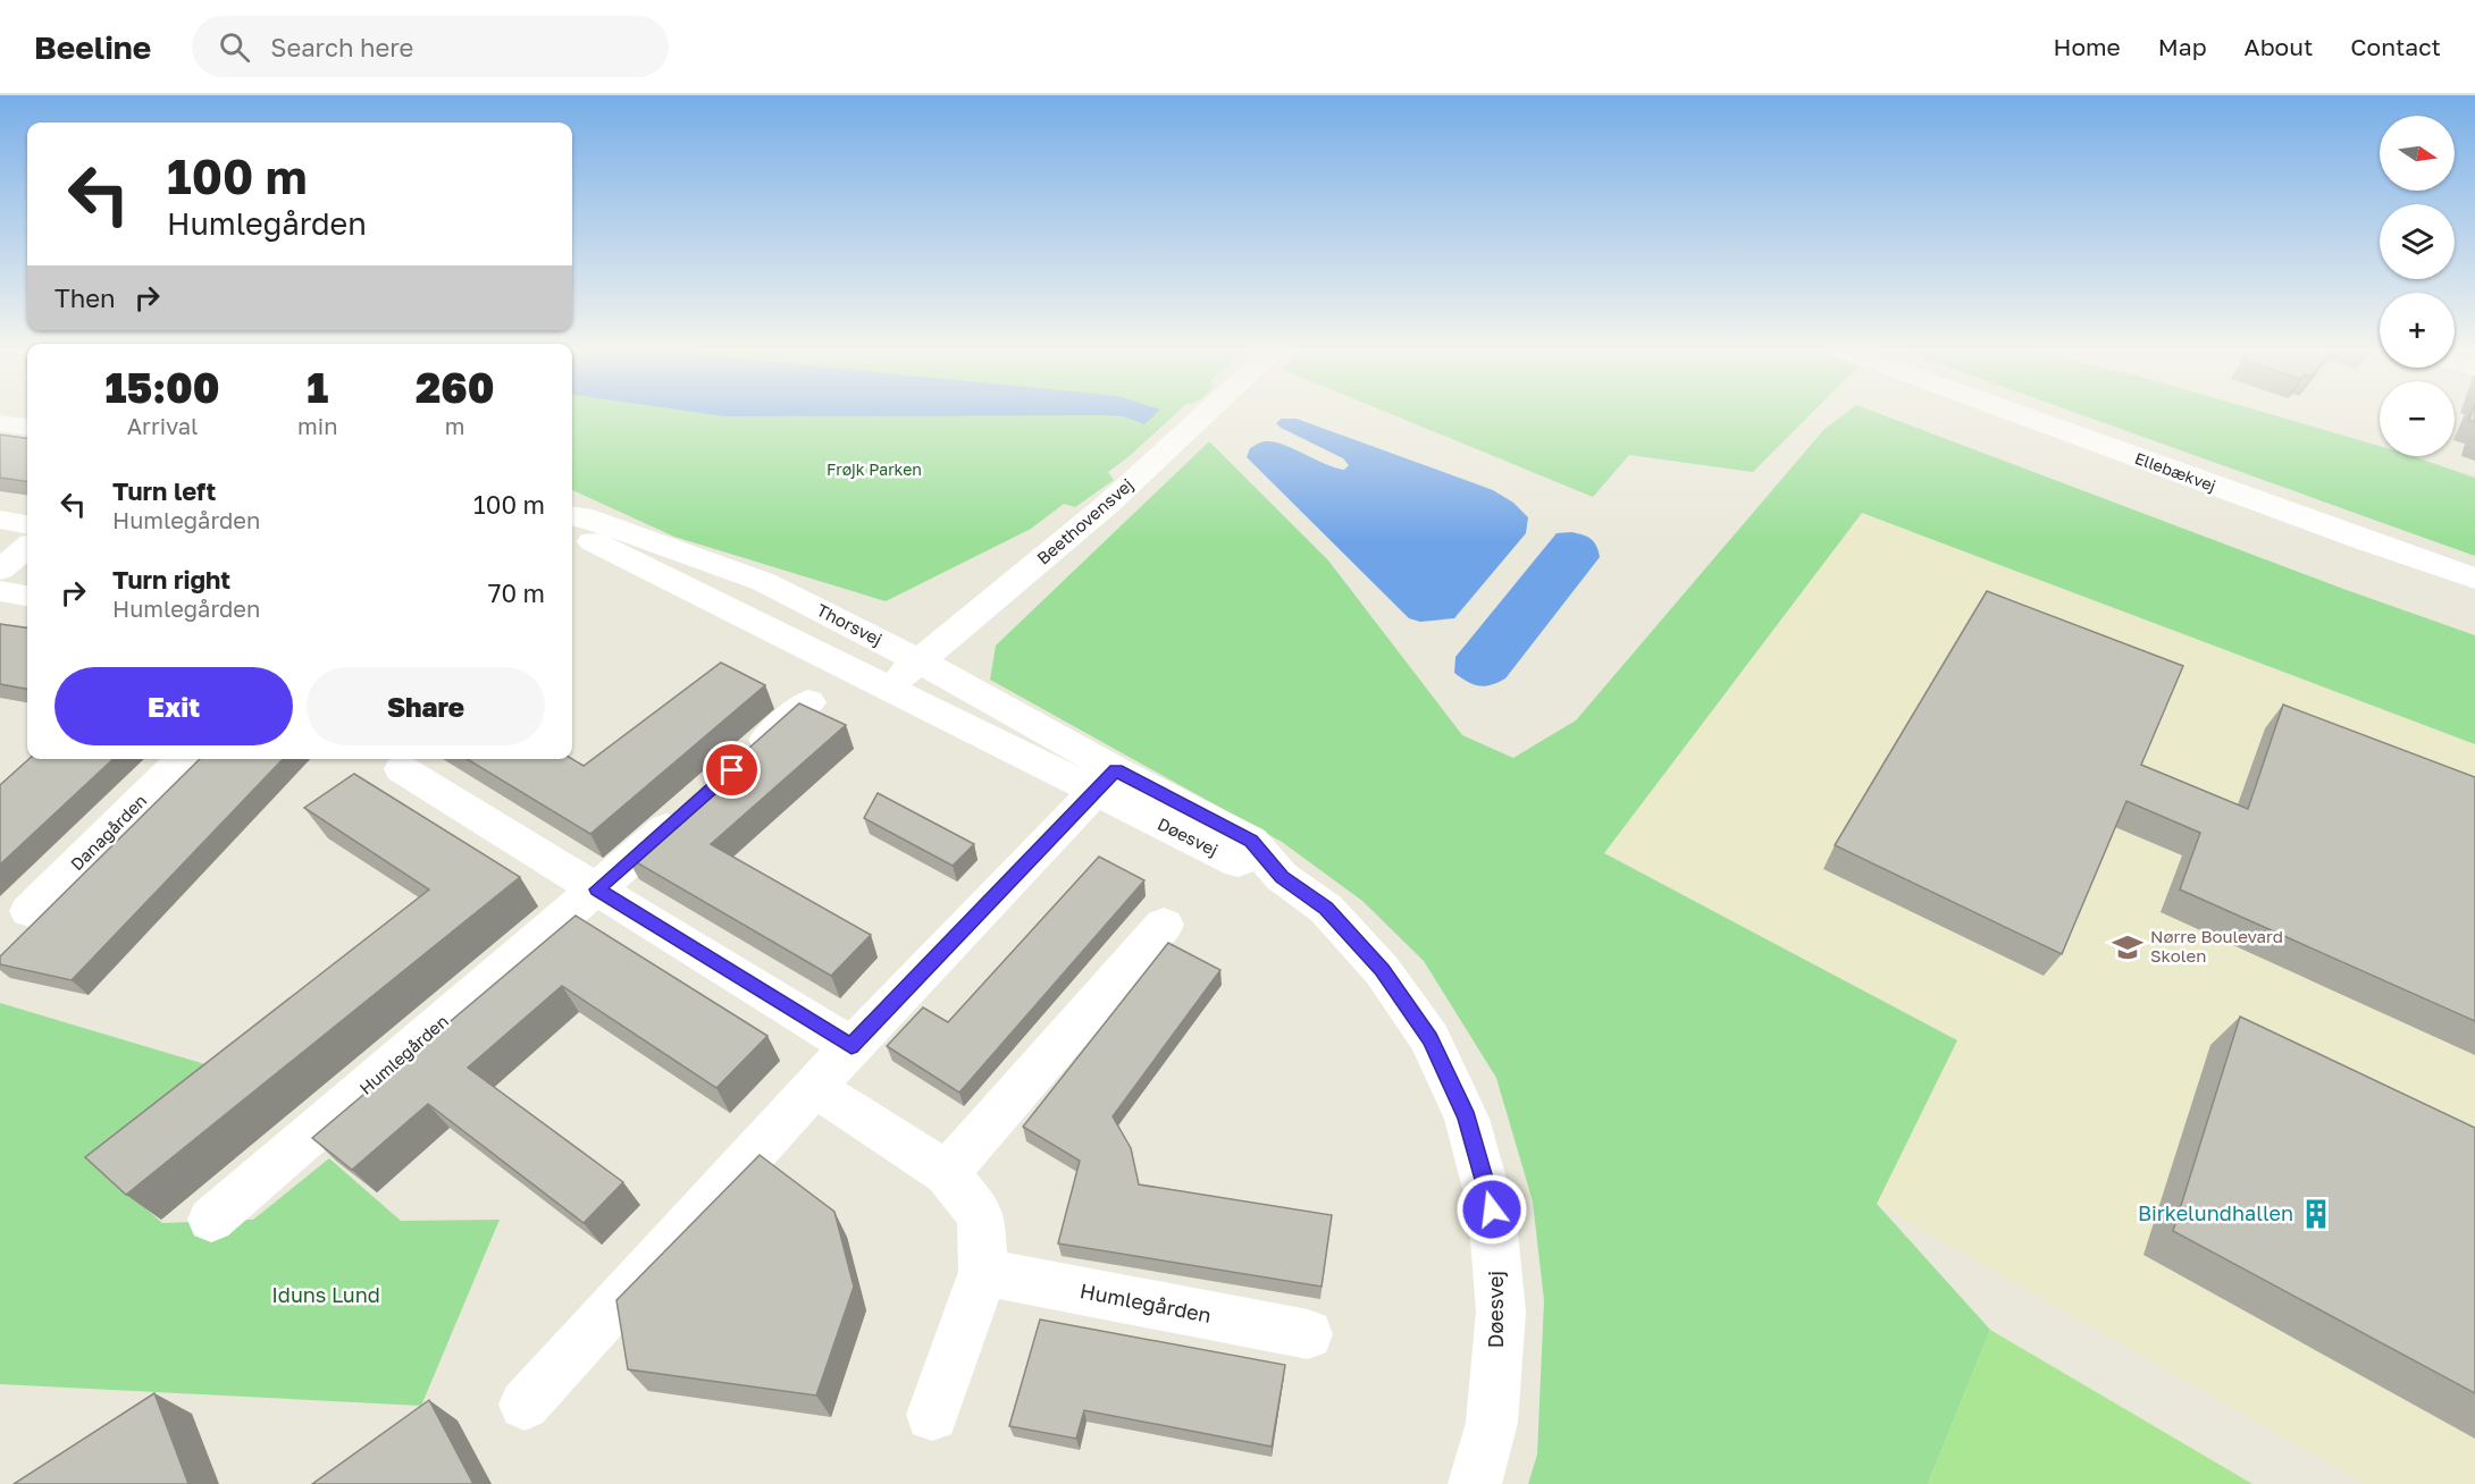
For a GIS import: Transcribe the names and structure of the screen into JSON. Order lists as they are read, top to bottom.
{
  "streets": {
    "street": [
      "Ellebækvej",
      "Beethovensvej",
      "Thorsvej",
      "Danagården",
      "Døesvej",
      "Humlegården"
    ]
  },
  "crossings": [
    ["Beethovensvej", "Thorsvej"],
    ["Thorsvej", "Døesvej"]
  ],
  "parks": ["Frøjk Parken", "Iduns Lund"],
  "places": {
    "school or university": ["Nørre Boulevard Skolen"],
    "building": ["Birkelundhallen"]
  },
  "north": "right",
  "page": {
    "header": "Beeline",
    "search": "Search here",
    "nav": [
      "Home",
      "Map",
      "About",
      "Contact"
    ],
    "map_buttons": ["+", "−"],
    "turn": ["100 m", "Humlegården"],
    "then": "Then",
    "eta": [
      "15:00",
      "Arrival",
      "1",
      "min",
      "260",
      "m"
    ],
    "list": [
      {
        "name": "Turn left",
        "note": "Humlegården",
        "value": "100 m"
      },
      {
        "name": "Turn right",
        "note": "Humlegården",
        "value": "70 m"
      }
    ],
    "buttons": ["Exit", "Share"]
  }
}
